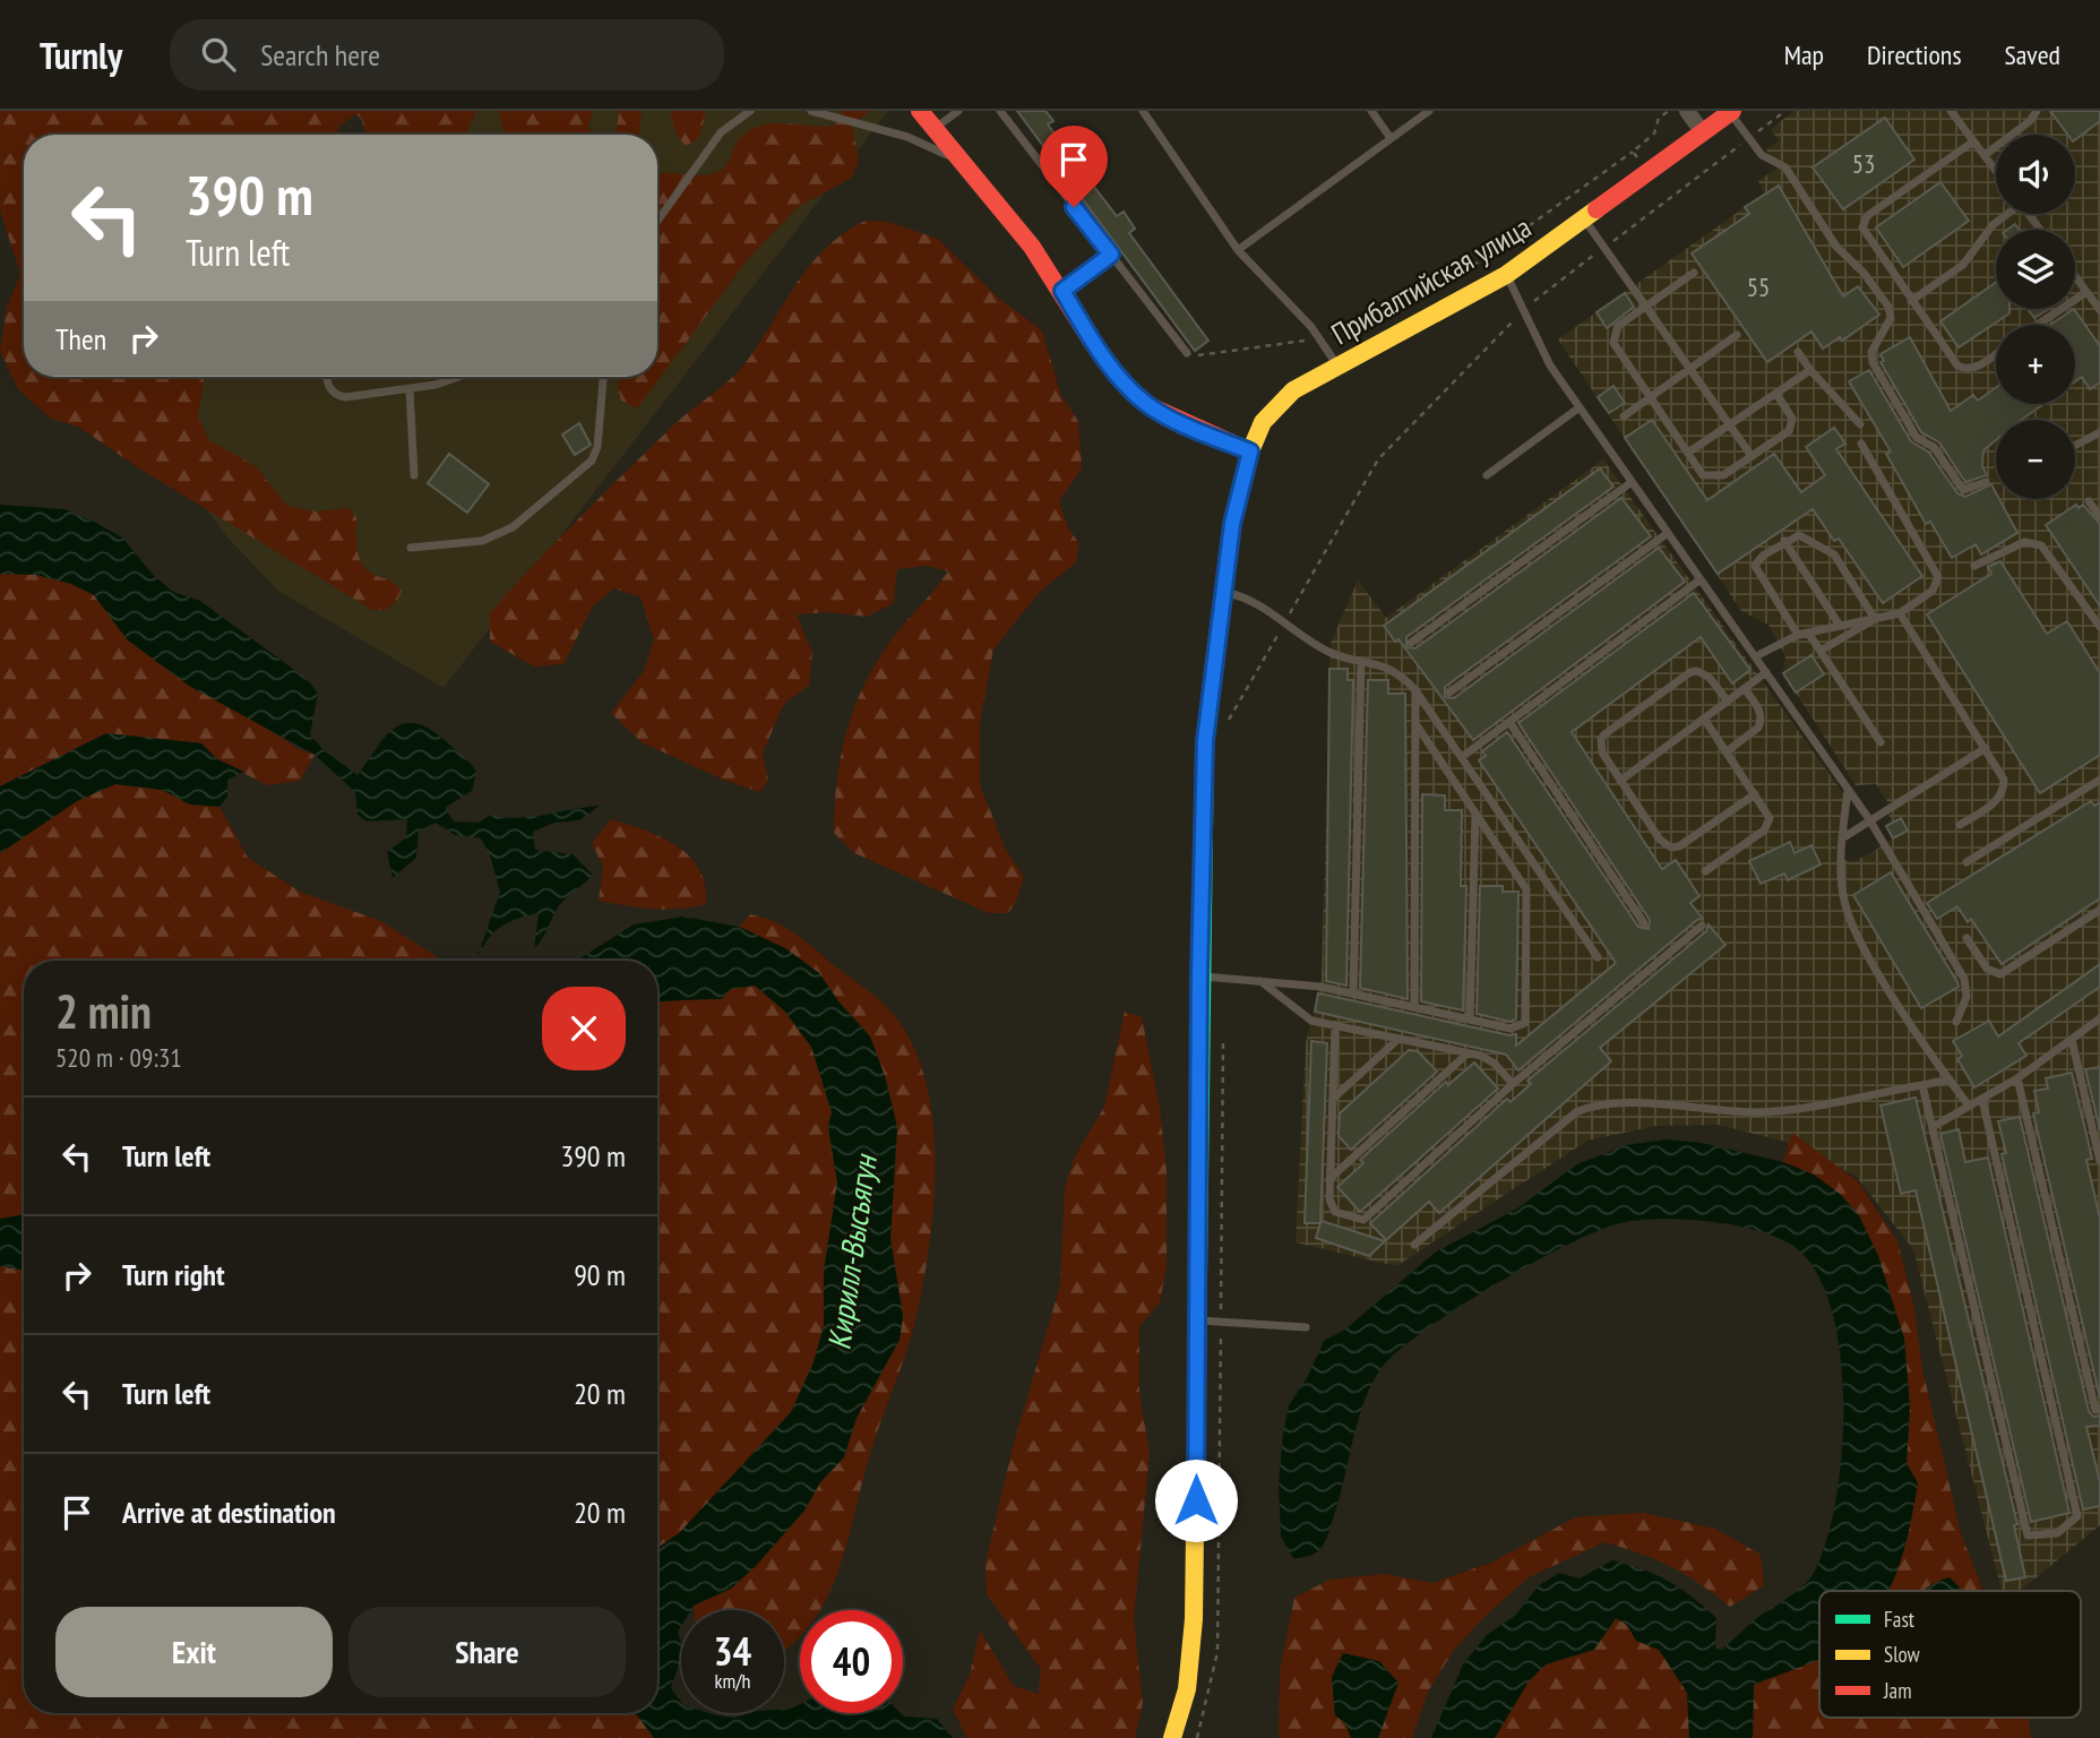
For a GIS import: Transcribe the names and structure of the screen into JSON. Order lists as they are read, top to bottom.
{
  "streets": {
    "street": ["Прибалтийская улица"]
  },
  "water": ["Кирилл-Высъягун"],
  "house_numbers": ["53", "55"],
  "legend": ["Fast", "Slow", "Jam"],
  "page": {
    "header": "Turnly",
    "search": "Search here",
    "nav": ["Map", "Directions", "Saved"],
    "map_buttons": ["+", "−"],
    "turn": ["390 m", "Turn left"],
    "then": "Then",
    "heading": ["2 min", "520 m · 09:31"],
    "list": [
      {
        "name": "Turn left",
        "value": "390 m"
      },
      {
        "name": "Turn right",
        "value": "90 m"
      },
      {
        "name": "Turn left",
        "value": "20 m"
      },
      {
        "name": "Arrive at destination",
        "value": "20 m"
      }
    ],
    "buttons": ["Exit", "Share"],
    "speed": "34 km/h",
    "limit": "40"
  }
}
